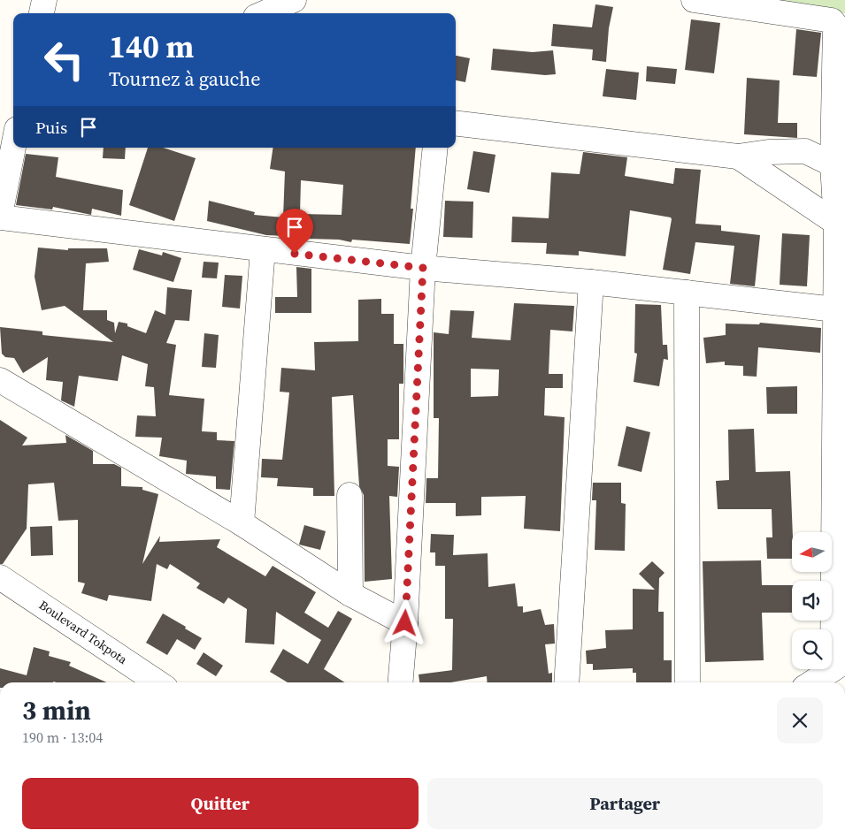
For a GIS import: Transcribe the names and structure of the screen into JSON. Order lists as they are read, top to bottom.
{
  "streets": {
    "street": ["Boulevard Tokpota"]
  },
  "north": "left",
  "page": {
    "turn": ["140 m", "Tournez à gauche"],
    "then": "Puis",
    "heading": ["3 min", "190 m · 13:04"],
    "buttons": ["Quitter", "Partager"]
  }
}
